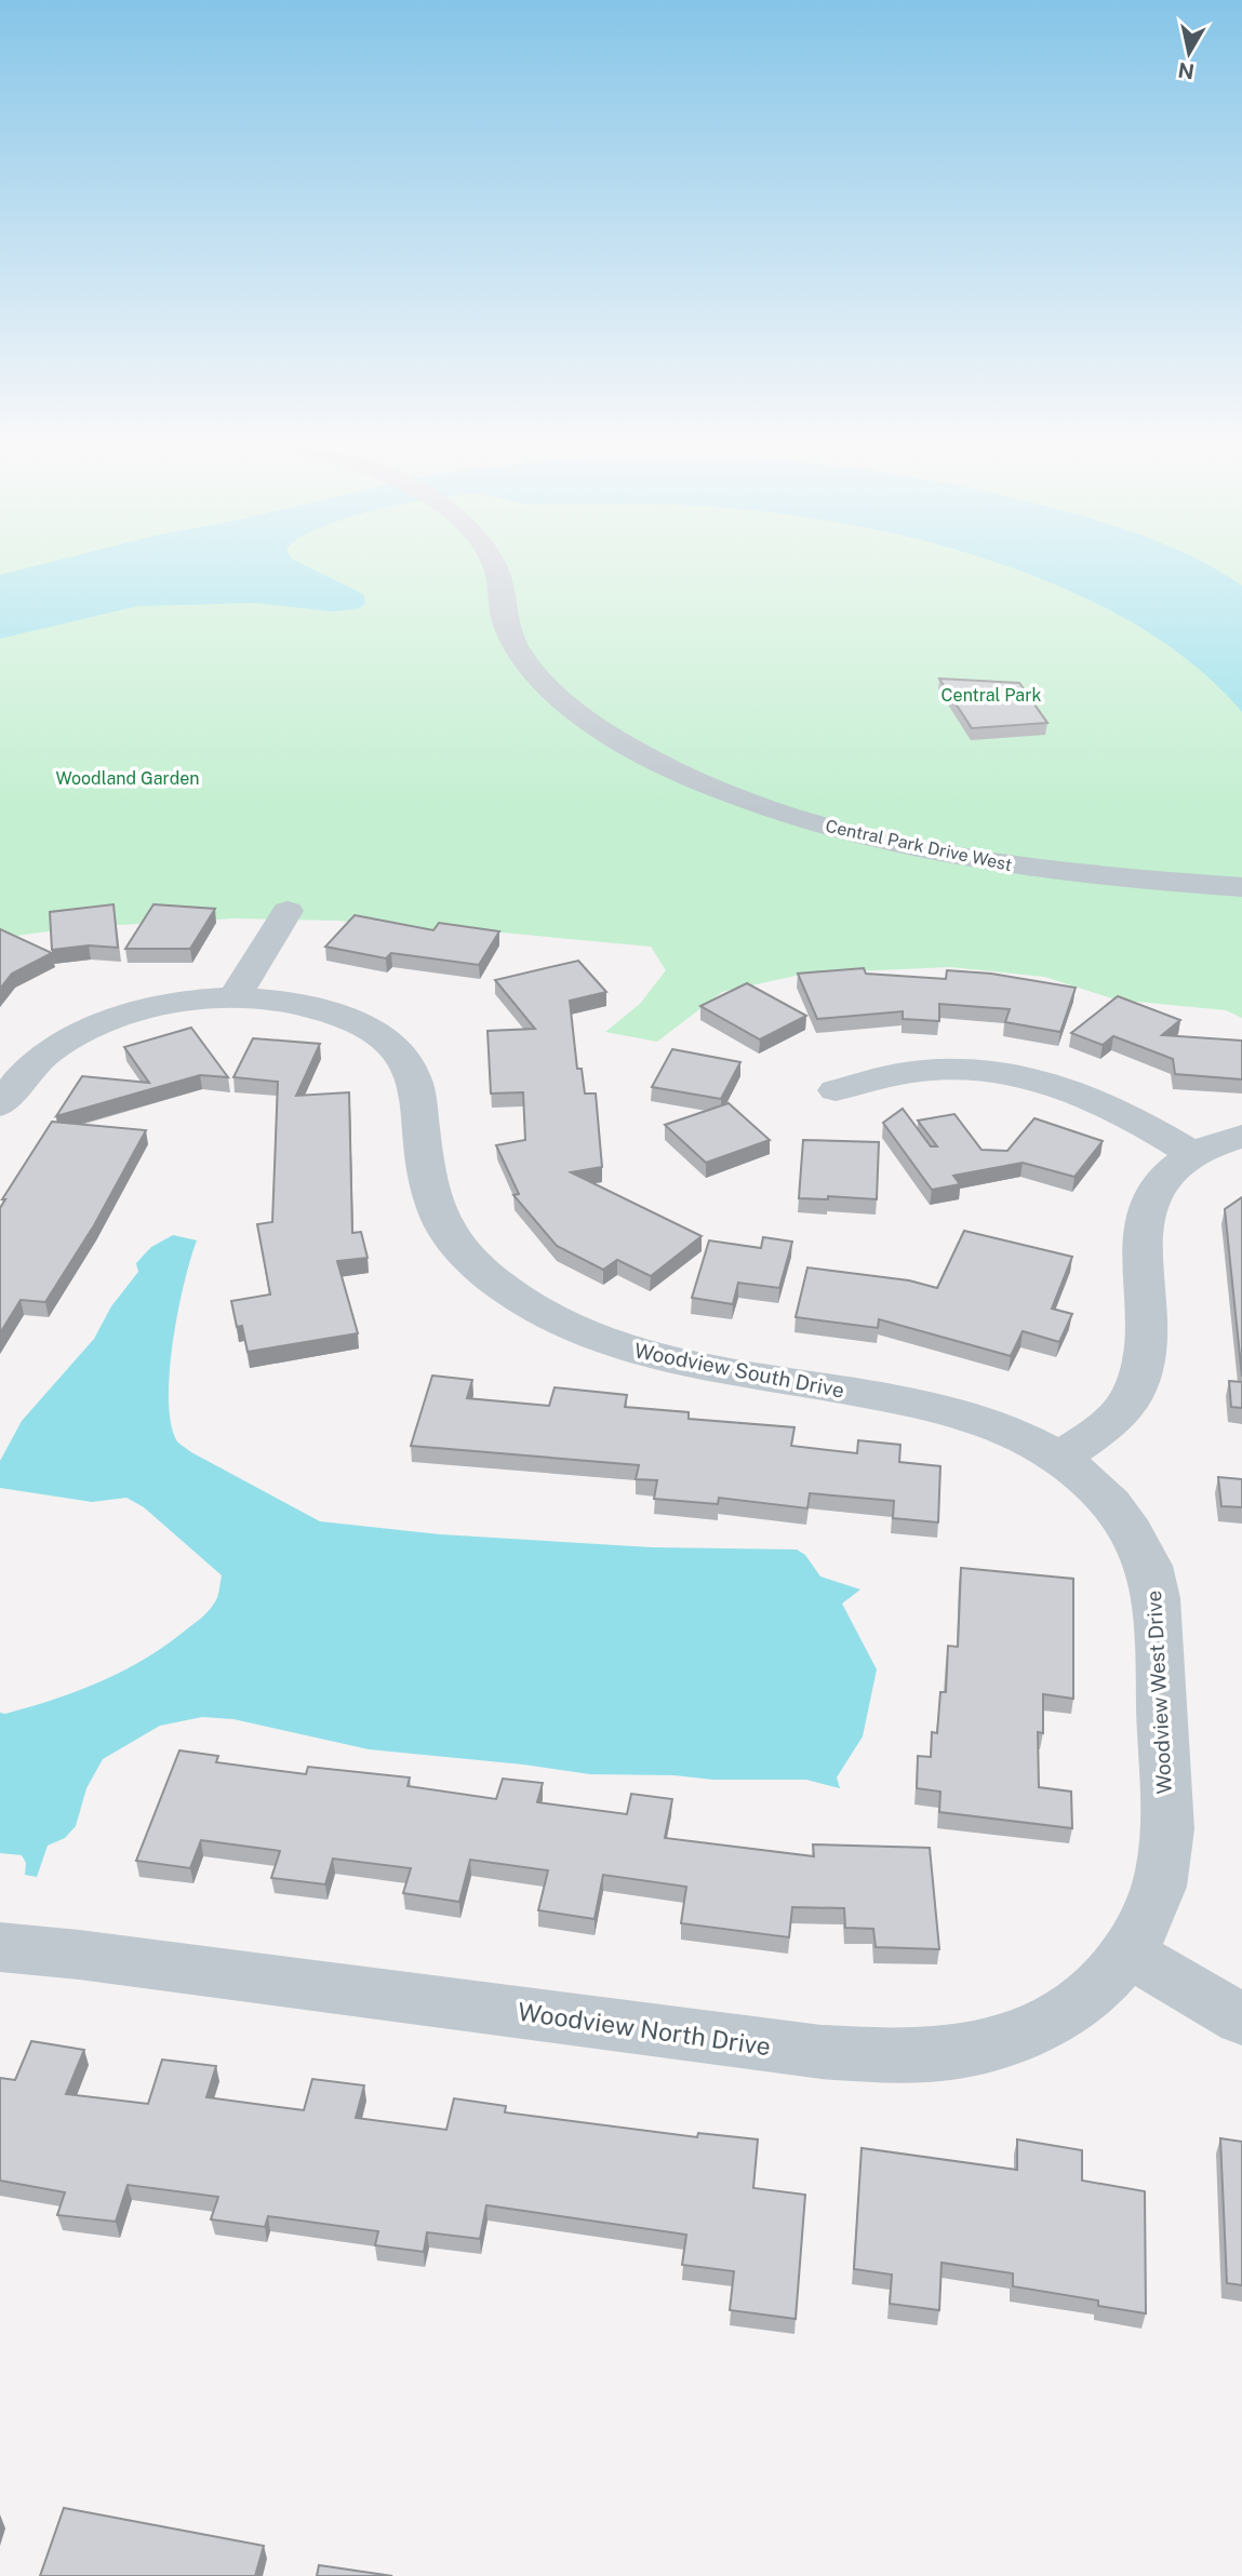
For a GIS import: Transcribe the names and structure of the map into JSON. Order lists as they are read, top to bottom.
{
  "streets": {
    "street": [
      "Central Park Drive West",
      "Woodview South Drive",
      "Woodview West Drive",
      "Woodview North Drive"
    ]
  },
  "crossings": [
    ["Woodview South Drive", "Woodview West Drive"],
    ["Woodview West Drive", "Woodview North Drive"]
  ],
  "parks": ["Central Park", "Woodland Garden"],
  "north": "bottom"
}
